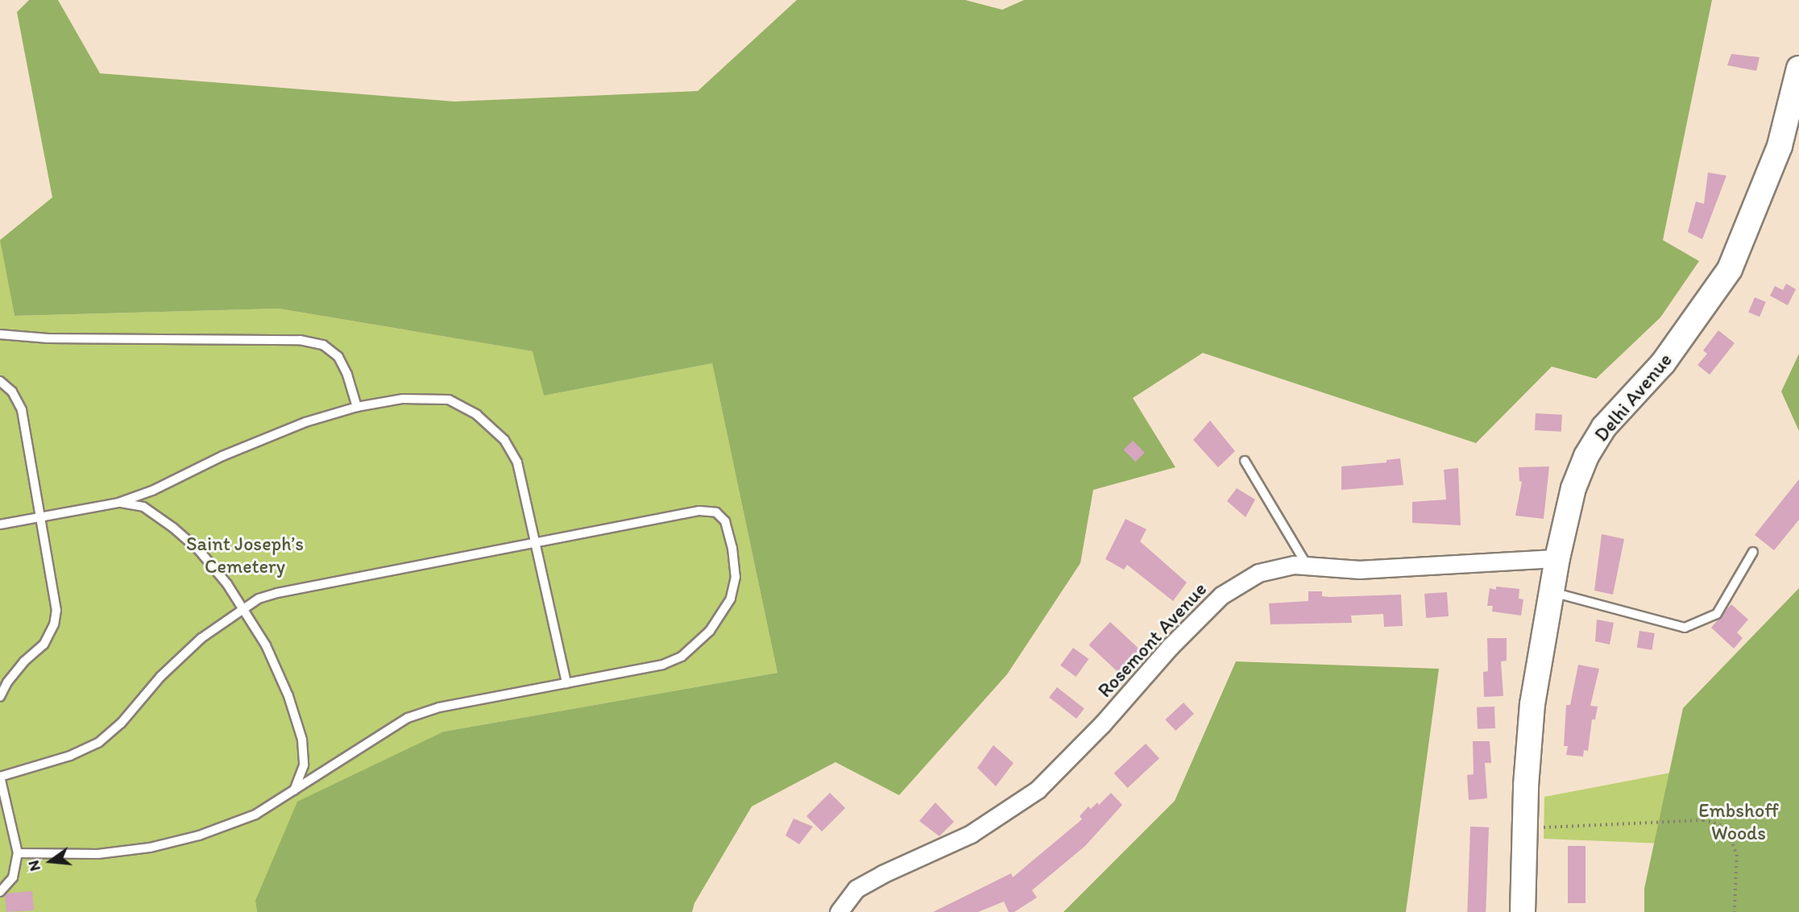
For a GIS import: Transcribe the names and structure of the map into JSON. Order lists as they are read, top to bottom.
{
  "streets": {
    "street": ["Delhi Avenue", "Rosemont Avenue"]
  },
  "crossings": [
    ["Delhi Avenue", "Rosemont Avenue"]
  ],
  "parks": ["Saint Joseph’s Cemetery", "Embshoff Woods"],
  "north": "left"
}
